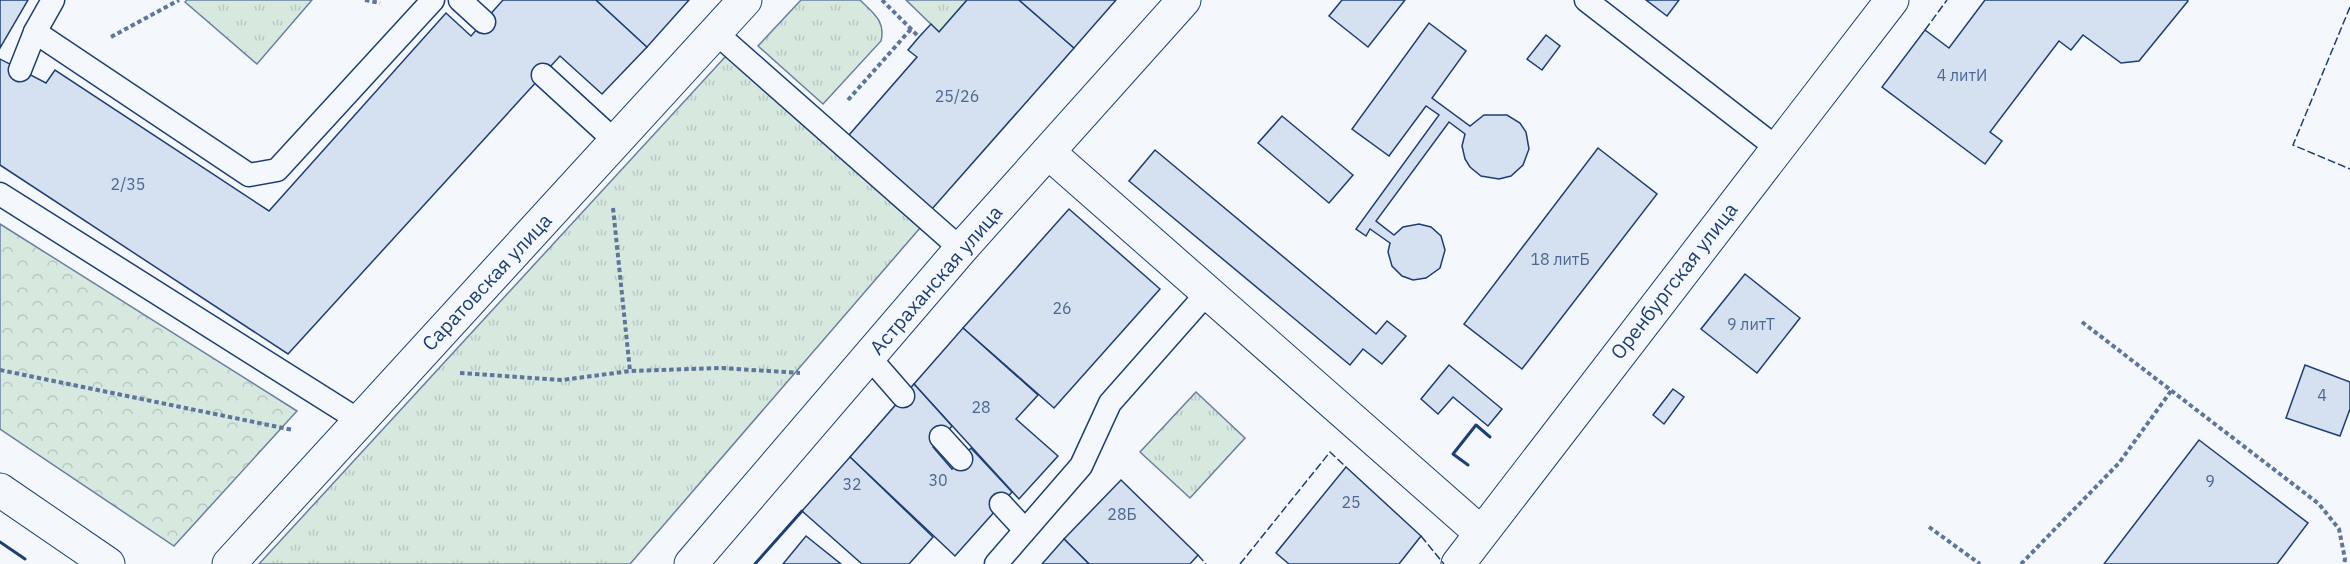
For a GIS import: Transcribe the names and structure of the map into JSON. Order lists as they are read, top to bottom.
{
  "streets": {
    "street": ["Астраханская улица", "Оренбургская улица", "Саратовская улица"]
  },
  "house_numbers": [
    "4 литИ",
    "25/26",
    "2/35",
    "18 литБ",
    "26",
    "9 литТ",
    "4",
    "28",
    "30",
    "9",
    "32",
    "25",
    "28Б"
  ]
}
